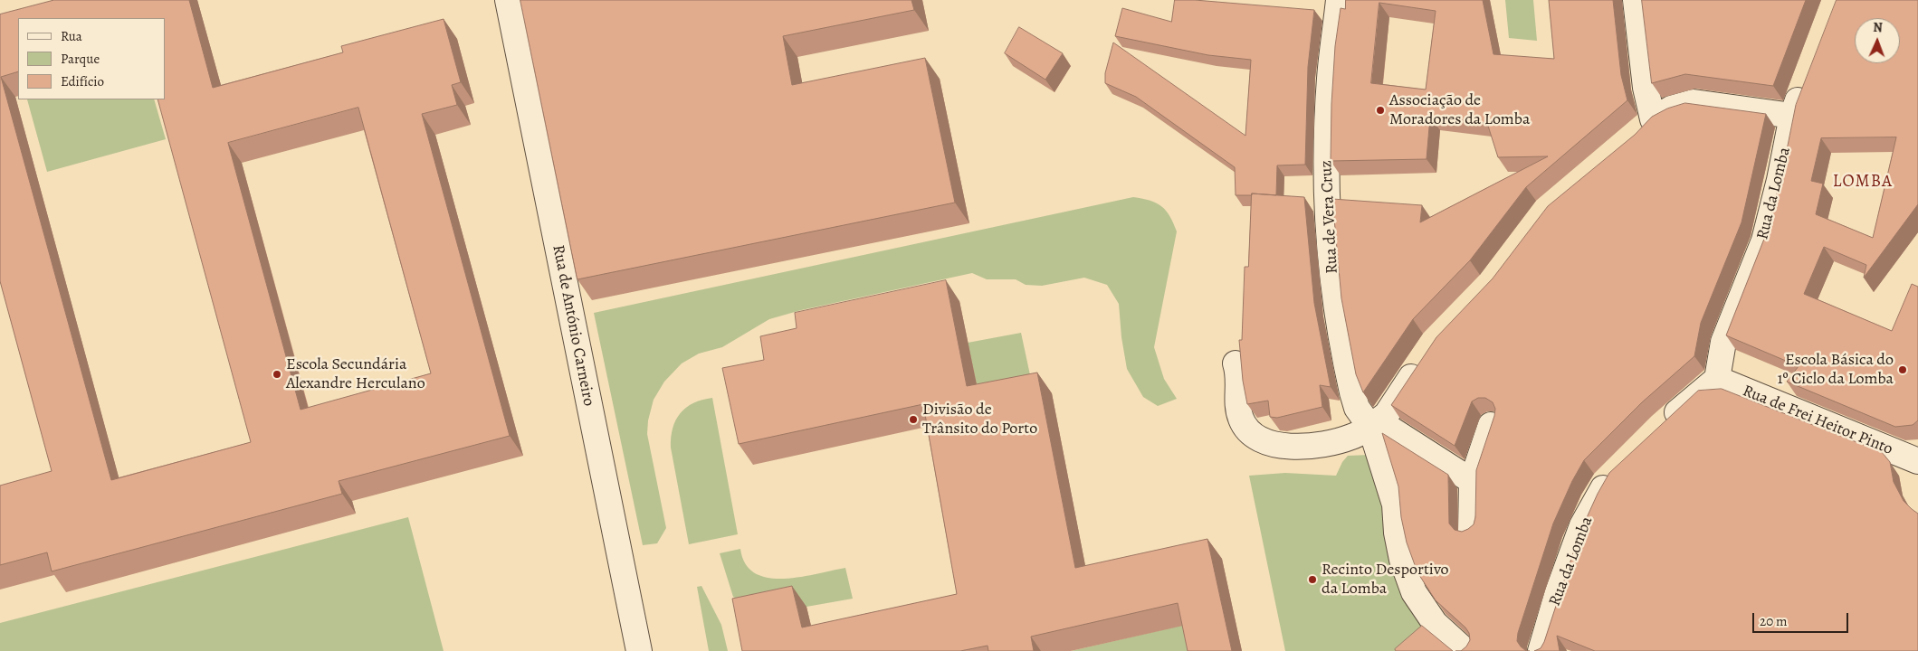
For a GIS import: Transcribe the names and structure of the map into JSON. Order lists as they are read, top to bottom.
{
  "streets": {
    "street": [
      "Rua da Lomba",
      "Rua de Vera Cruz",
      "Rua de António Carneiro",
      "Rua de Frei Heitor Pinto"
    ]
  },
  "crossings": [
    ["Rua da Lomba", "Rua de Frei Heitor Pinto"]
  ],
  "districts": ["LOMBA"],
  "places": [
    "Associação de Moradores da Lomba",
    "Escola Básica do 1º Ciclo da Lomba",
    "Escola Secundária Alexandre Herculano",
    "Divisão de Trânsito do Porto",
    "Recinto Desportivo da Lomba"
  ],
  "legend": ["Rua", "Parque", "Edifício"],
  "scale_bar": "20 m",
  "north": "top"
}
